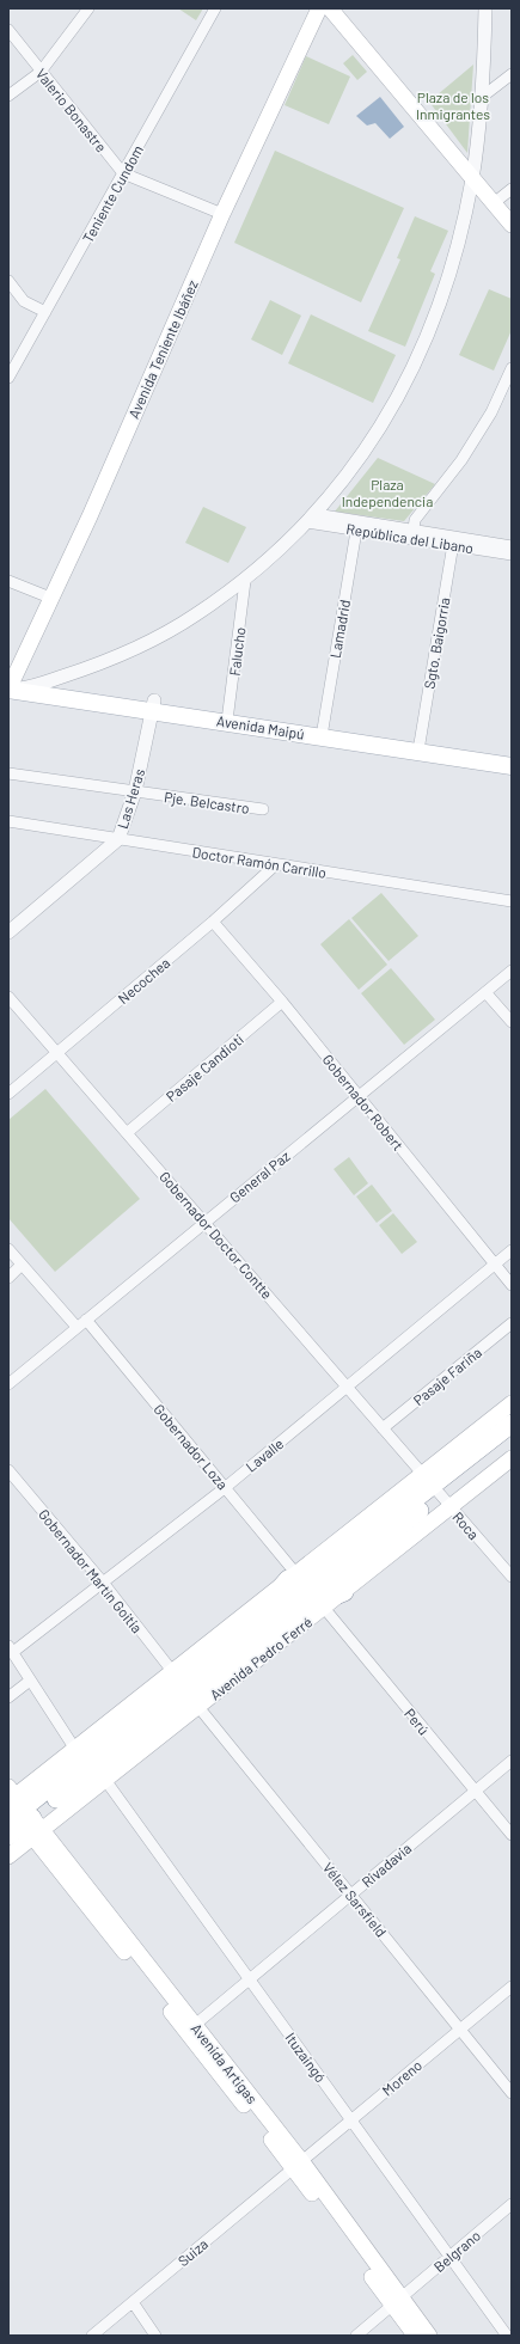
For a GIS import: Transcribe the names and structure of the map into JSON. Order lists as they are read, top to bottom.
{
  "streets": {
    "highway": ["Avenida Pedro Ferré"],
    "main road": ["Avenida Teniente Ibáñez", "Avenida Maipú", "Avenida Artigas"],
    "street": [
      "Valerio Bonastre",
      "Teniente Cundom",
      "República del Libano",
      "Lamadrid",
      "Sgto. Baigorria",
      "Falucho",
      "Las Heras",
      "Pje. Belcastro",
      "Doctor Ramón Carrillo",
      "Necochea",
      "Pasaje Candioti",
      "Gobernador Robert",
      "General Paz",
      "Gobernador Doctor Contte",
      "Pasaje Fariña",
      "Gobernador Loza",
      "Lavalle",
      "Roca",
      "Gobernador Martín Goitia",
      "Perú",
      "Rivadavia",
      "Vélez Sarsfield",
      "Ituzaingó",
      "Moreno",
      "Belgrano",
      "Suiza"
    ]
  },
  "crossings": [
    ["Valerio Bonastre", "Teniente Cundom"],
    ["Valerio Bonastre", "Avenida Teniente Ibáñez"],
    ["Avenida Teniente Ibáñez", "Avenida Maipú"],
    ["República del Libano", "Lamadrid"],
    ["República del Libano", "Sgto. Baigorria"],
    ["Lamadrid", "Avenida Maipú"],
    ["Sgto. Baigorria", "Avenida Maipú"],
    ["Falucho", "Avenida Maipú"],
    ["Avenida Maipú", "Las Heras"],
    ["Las Heras", "Pje. Belcastro"],
    ["Las Heras", "Doctor Ramón Carrillo"],
    ["Doctor Ramón Carrillo", "Necochea"],
    ["Necochea", "Gobernador Robert"],
    ["Necochea", "Gobernador Doctor Contte"],
    ["Pasaje Candioti", "Gobernador Robert"],
    ["Pasaje Candioti", "Gobernador Doctor Contte"],
    ["Gobernador Robert", "General Paz"],
    ["Gobernador Robert", "Lavalle"],
    ["General Paz", "Gobernador Doctor Contte"],
    ["General Paz", "Gobernador Loza"],
    ["Gobernador Doctor Contte", "Pasaje Fariña"],
    ["Gobernador Doctor Contte", "Lavalle"],
    ["Gobernador Doctor Contte", "Roca"],
    ["Gobernador Doctor Contte", "Avenida Pedro Ferré"],
    ["Gobernador Loza", "Lavalle"],
    ["Gobernador Loza", "Avenida Pedro Ferré"],
    ["Lavalle", "Gobernador Martín Goitia"],
    ["Roca", "Avenida Pedro Ferré"],
    ["Gobernador Martín Goitia", "Avenida Pedro Ferré"],
    ["Gobernador Martín Goitia", "Vélez Sarsfield"],
    ["Avenida Pedro Ferré", "Perú"],
    ["Avenida Pedro Ferré", "Vélez Sarsfield"],
    ["Avenida Pedro Ferré", "Ituzaingó"],
    ["Avenida Pedro Ferré", "Avenida Artigas"],
    ["Perú", "Rivadavia"],
    ["Rivadavia", "Vélez Sarsfield"],
    ["Rivadavia", "Ituzaingó"],
    ["Rivadavia", "Avenida Artigas"],
    ["Vélez Sarsfield", "Moreno"],
    ["Ituzaingó", "Moreno"],
    ["Ituzaingó", "Belgrano"],
    ["Avenida Artigas", "Moreno"],
    ["Avenida Artigas", "Belgrano"],
    ["Avenida Artigas", "Suiza"],
    ["Moreno", "Suiza"]
  ],
  "parks": ["Plaza de los Inmigrantes", "Plaza Independencia"]
}
